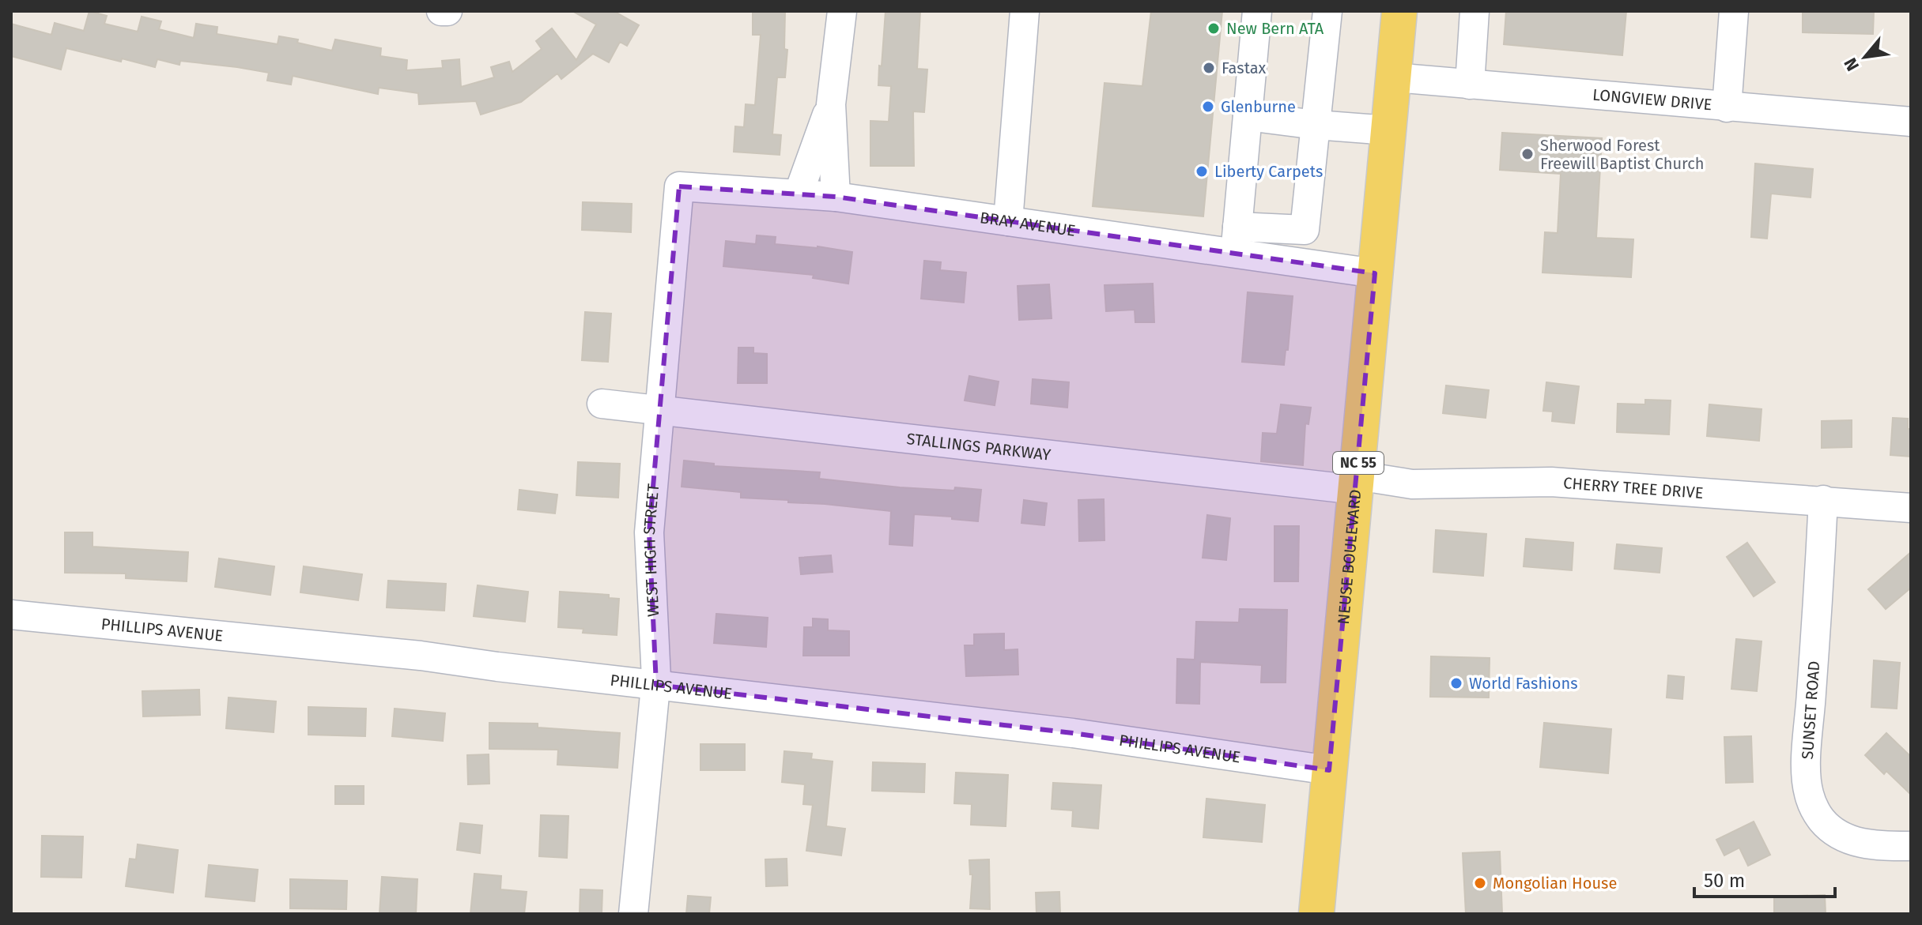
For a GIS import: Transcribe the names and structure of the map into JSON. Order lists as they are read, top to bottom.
{
  "streets": {
    "main road": ["NC 55", "NEUSE BOULEVARD"],
    "street": [
      "LONGVIEW DRIVE",
      "BRAY AVENUE",
      "STALLINGS PARKWAY",
      "CHERRY TREE DRIVE",
      "WEST HIGH STREET",
      "PHILLIPS AVENUE",
      "SUNSET ROAD"
    ]
  },
  "crossings": [
    ["LONGVIEW DRIVE", "NEUSE BOULEVARD"],
    ["BRAY AVENUE", "WEST HIGH STREET"],
    ["BRAY AVENUE", "NEUSE BOULEVARD"],
    ["STALLINGS PARKWAY", "CHERRY TREE DRIVE"],
    ["STALLINGS PARKWAY", "WEST HIGH STREET"],
    ["STALLINGS PARKWAY", "NEUSE BOULEVARD"],
    ["CHERRY TREE DRIVE", "NEUSE BOULEVARD"],
    ["CHERRY TREE DRIVE", "SUNSET ROAD"],
    ["WEST HIGH STREET", "PHILLIPS AVENUE"],
    ["NEUSE BOULEVARD", "PHILLIPS AVENUE"]
  ],
  "places": [
    "New Bern ATA",
    "Fastax",
    "Glenburne",
    "Sherwood Forest Freewill Baptist Church",
    "Liberty Carpets",
    "World Fashions",
    "Mongolian House"
  ],
  "scale_bar": "50 m",
  "north": "bottom left"
}
